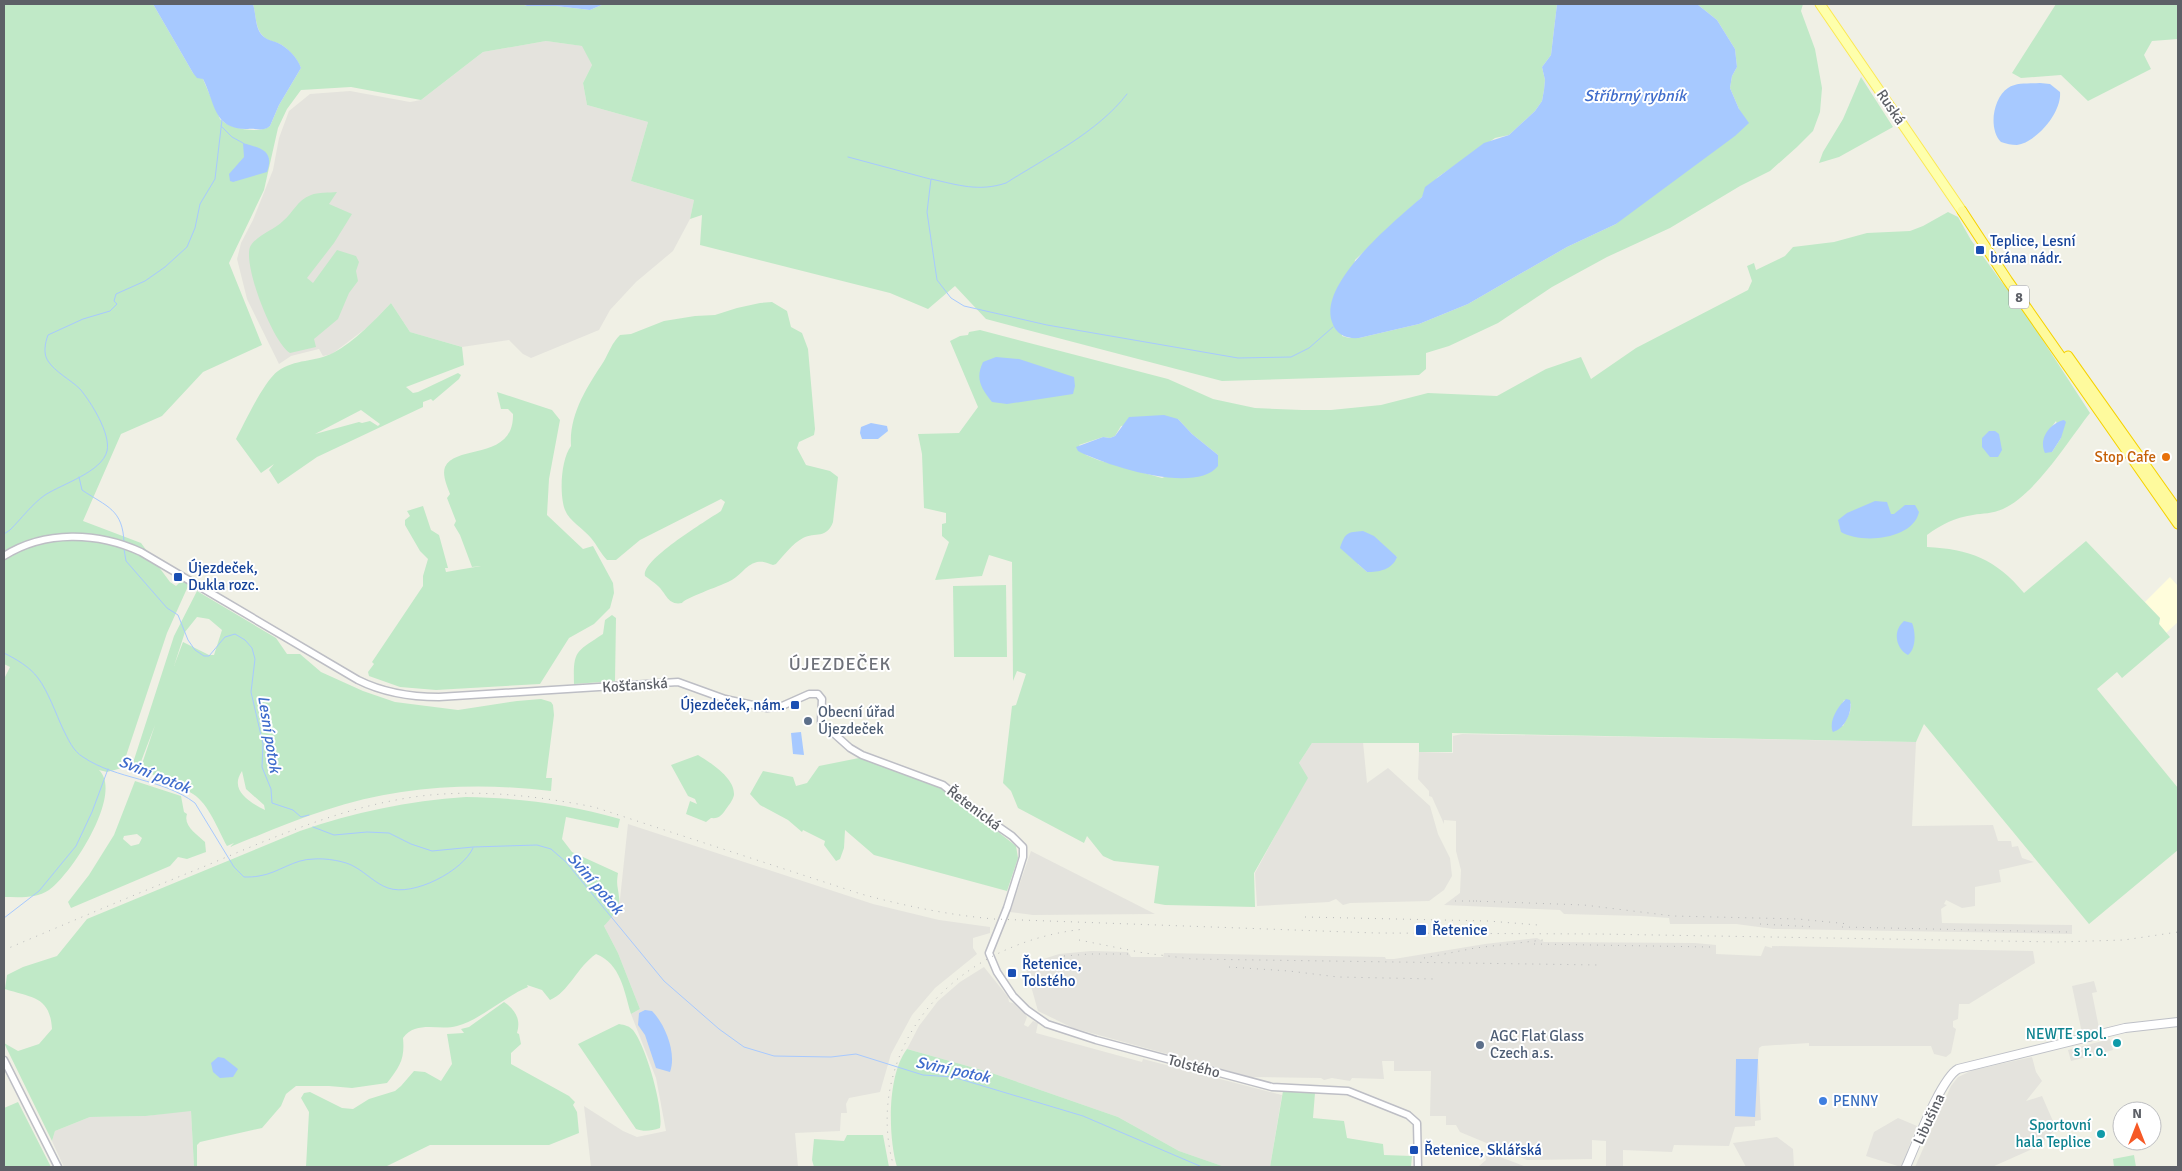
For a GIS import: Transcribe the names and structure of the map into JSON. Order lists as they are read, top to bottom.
{
  "streets": {
    "highway": ["8"],
    "main road": ["Ruská", "Libušina"],
    "street": ["Košťanská", "Řetenická", "Tolstého"]
  },
  "crossings": [
    ["Ruská", "8"],
    ["Košťanská", "Řetenická"],
    ["Řetenická", "Tolstého"]
  ],
  "districts": ["ÚJEZDEČEK"],
  "water": ["Stříbrný rybník", "Lesní potok", "Sviní potok"],
  "places": {
    "transit": [
      "Teplice, Lesní brána nádr.",
      "Újezdeček, Dukla rozc.",
      "Újezdeček, nám.",
      "Řetenice",
      "Řetenice, Tolstého",
      "Řetenice, Sklářská"
    ],
    "other": [
      "Stop Cafe",
      "Obecní úřad Újezdeček",
      "NEWTE spol. s r. o.",
      "AGC Flat Glass Czech a.s.",
      "PENNY",
      "Sportovní hala Teplice"
    ]
  },
  "north": "top"
}
